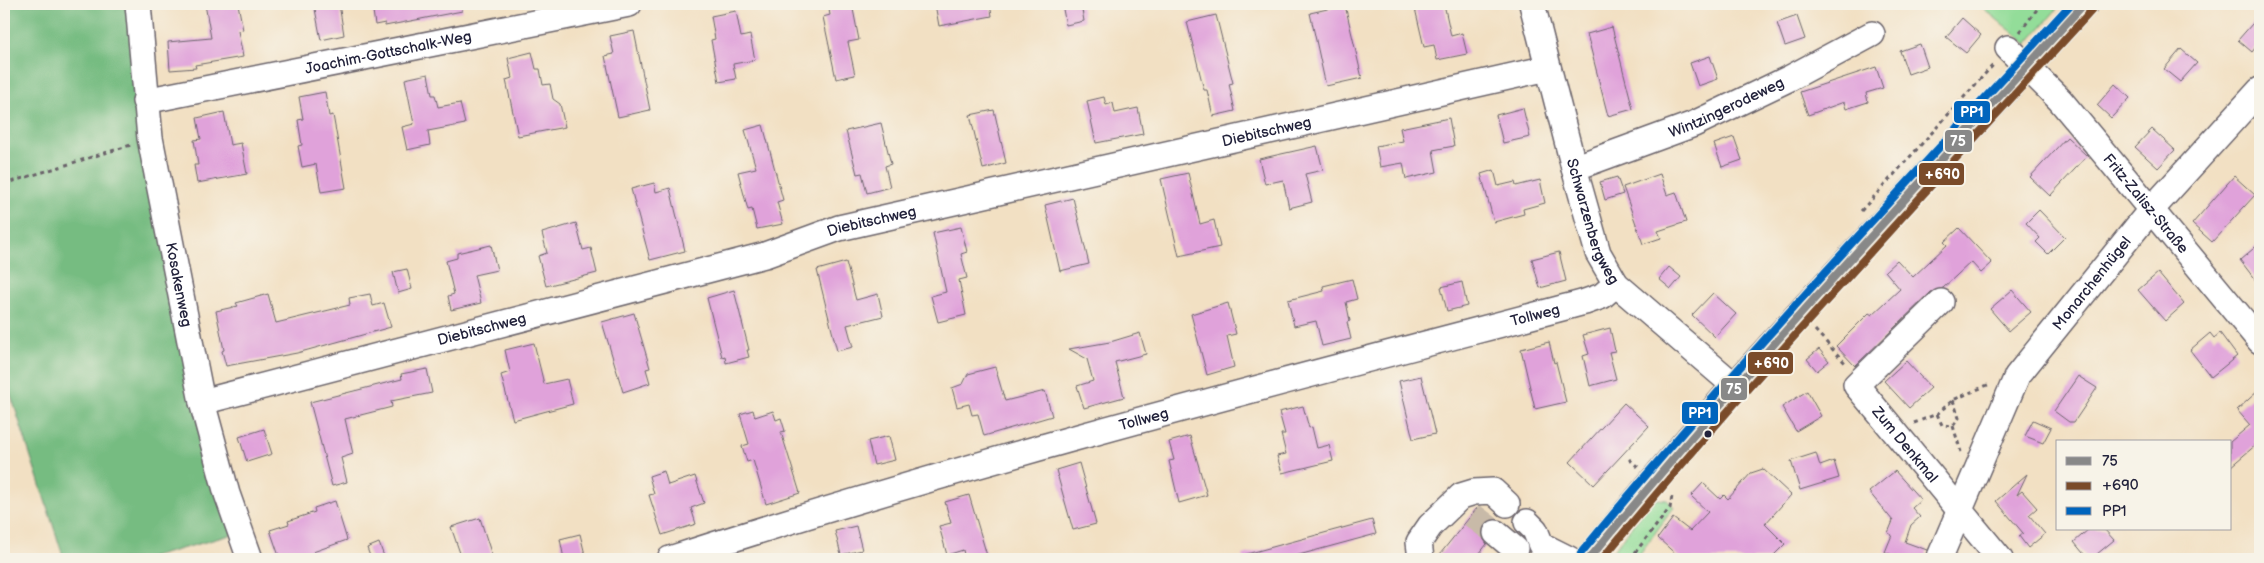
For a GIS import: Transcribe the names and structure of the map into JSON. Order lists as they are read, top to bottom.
{
  "streets": {
    "street": [
      "Joachim-Gottschalk-Weg",
      "Wintzingerodeweg",
      "Diebitschweg",
      "Fritz-Zalisz-Straße",
      "Schwarzenbergweg",
      "Monarchenhügel",
      "Kosakenweg",
      "Tollweg",
      "Zum Denkmal"
    ]
  },
  "crossings": [
    ["Joachim-Gottschalk-Weg", "Kosakenweg"],
    ["Wintzingerodeweg", "Schwarzenbergweg"],
    ["Diebitschweg", "Schwarzenbergweg"],
    ["Diebitschweg", "Kosakenweg"],
    ["Fritz-Zalisz-Straße", "Monarchenhügel"],
    ["Schwarzenbergweg", "Tollweg"],
    ["Monarchenhügel", "Zum Denkmal"]
  ],
  "lines": ["transit line 75", "transit line PP1", "transit line +690"],
  "legend": ["75", "+690", "PP1"]
}
